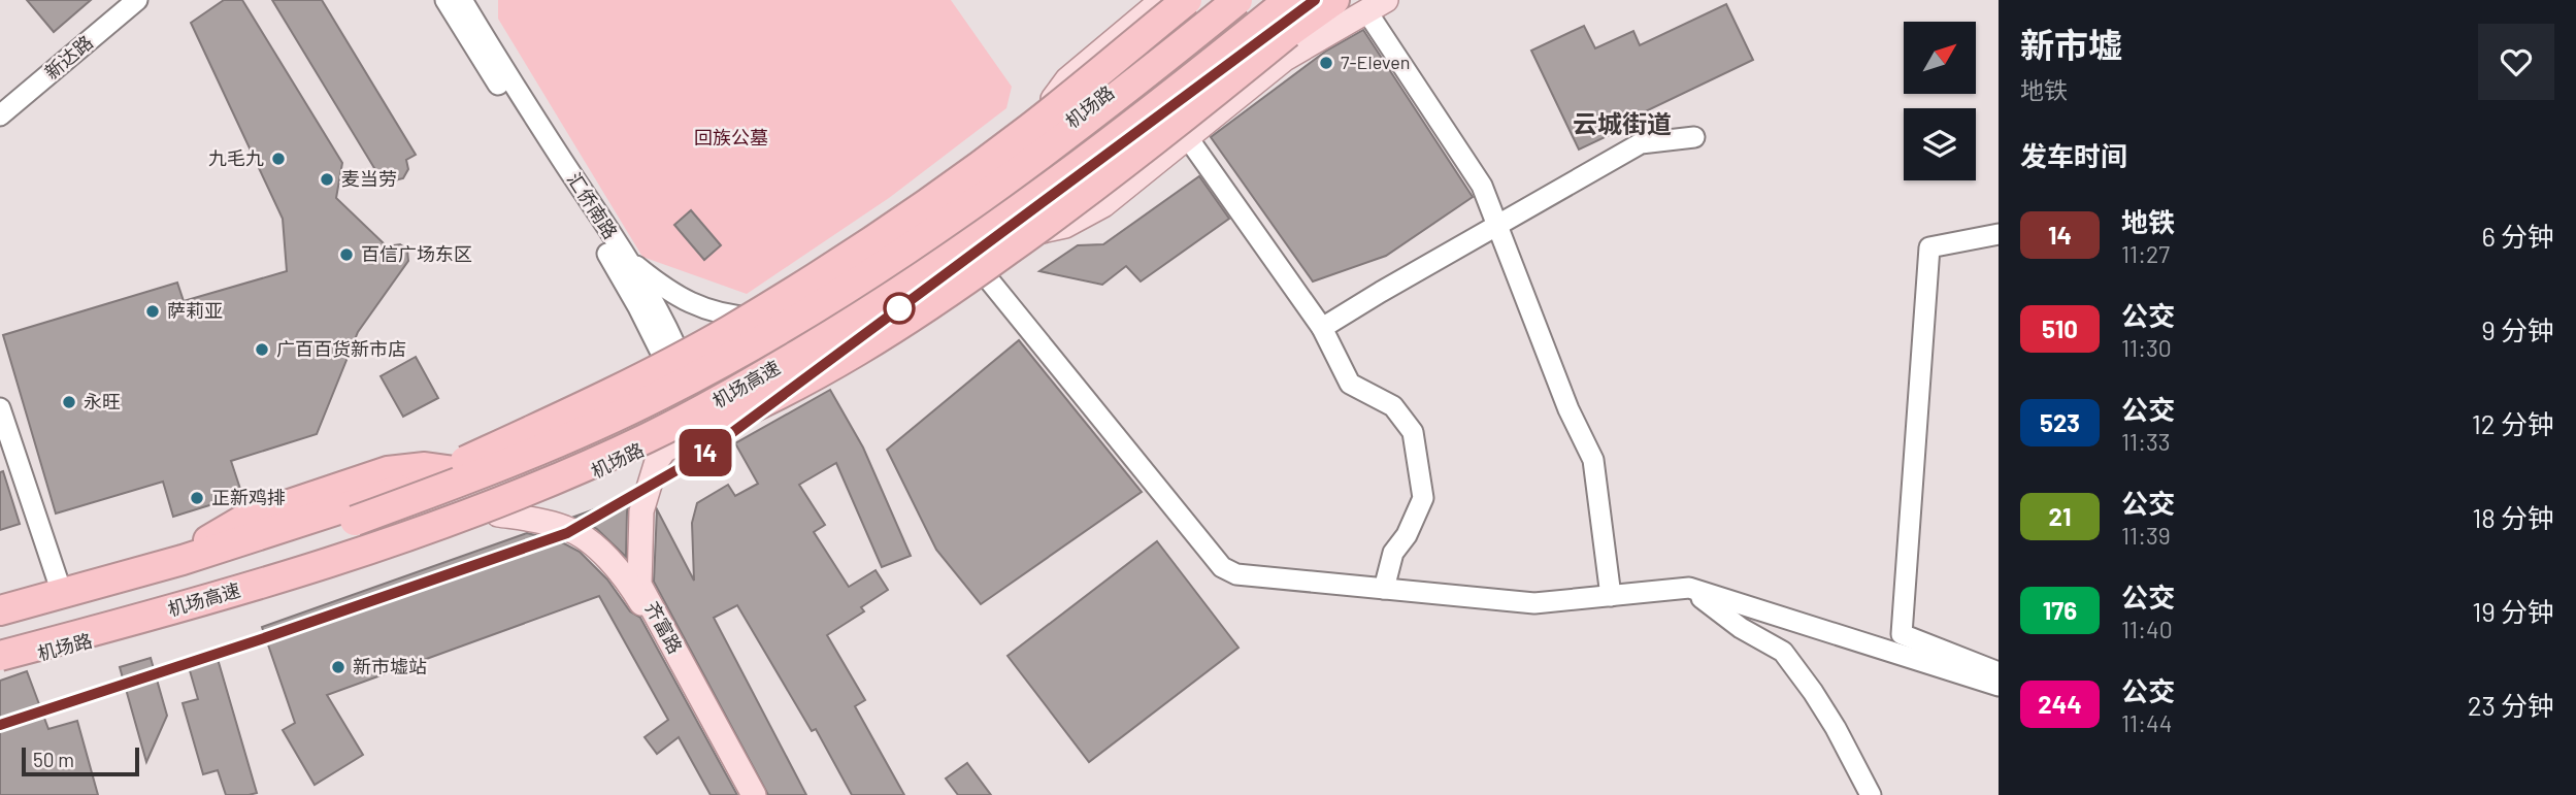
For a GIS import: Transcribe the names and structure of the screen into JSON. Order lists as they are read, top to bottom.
{
  "streets": {
    "highway": ["机场路", "机场高速"],
    "main road": ["齐富路"],
    "street": ["新达路", "汇侨南路"]
  },
  "crossings": [
    ["机场路", "汇侨南路"],
    ["机场路", "齐富路"]
  ],
  "districts": ["云城街道"],
  "parks": ["回族公墓"],
  "places": [
    "7-Eleven",
    "九毛九",
    "麦当劳",
    "百信广场东区",
    "萨莉亚",
    "广百百货新市店",
    "永旺",
    "正新鸡排",
    "新市墟站"
  ],
  "lines": ["metro line 14"],
  "scale_bar": "50 m",
  "north": "top right",
  "page": {
    "on_map": "14",
    "heading": [
      ["新市墟", "地铁"],
      "发车时间"
    ],
    "list": [
      {
        "mark": "14",
        "name": "地铁",
        "note": "11:27",
        "value": "6 分钟"
      },
      {
        "mark": "510",
        "name": "公交",
        "note": "11:30",
        "value": "9 分钟"
      },
      {
        "mark": "523",
        "name": "公交",
        "note": "11:33",
        "value": "12 分钟"
      },
      {
        "mark": "21",
        "name": "公交",
        "note": "11:39",
        "value": "18 分钟"
      },
      {
        "mark": "176",
        "name": "公交",
        "note": "11:40",
        "value": "19 分钟"
      },
      {
        "mark": "244",
        "name": "公交",
        "note": "11:44",
        "value": "23 分钟"
      }
    ],
    "scale": "50 m"
  }
}
